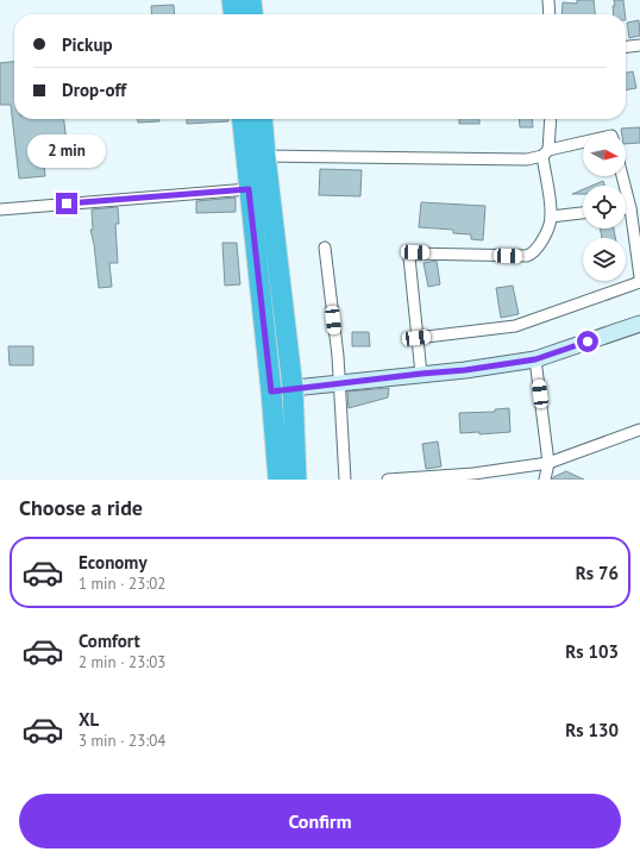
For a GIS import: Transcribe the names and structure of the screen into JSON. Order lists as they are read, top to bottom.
{
  "north": "right",
  "page": {
    "banner": ["Pickup", "Drop-off"],
    "bubble": "2 min",
    "heading": "Choose a ride",
    "list": [
      {
        "name": "Economy",
        "note": "1 min · 23:02",
        "value": "Rs 76"
      },
      {
        "name": "Comfort",
        "note": "2 min · 23:03",
        "value": "Rs 103"
      },
      {
        "name": "XL",
        "note": "3 min · 23:04",
        "value": "Rs 130"
      }
    ],
    "buttons": "Confirm"
  }
}
